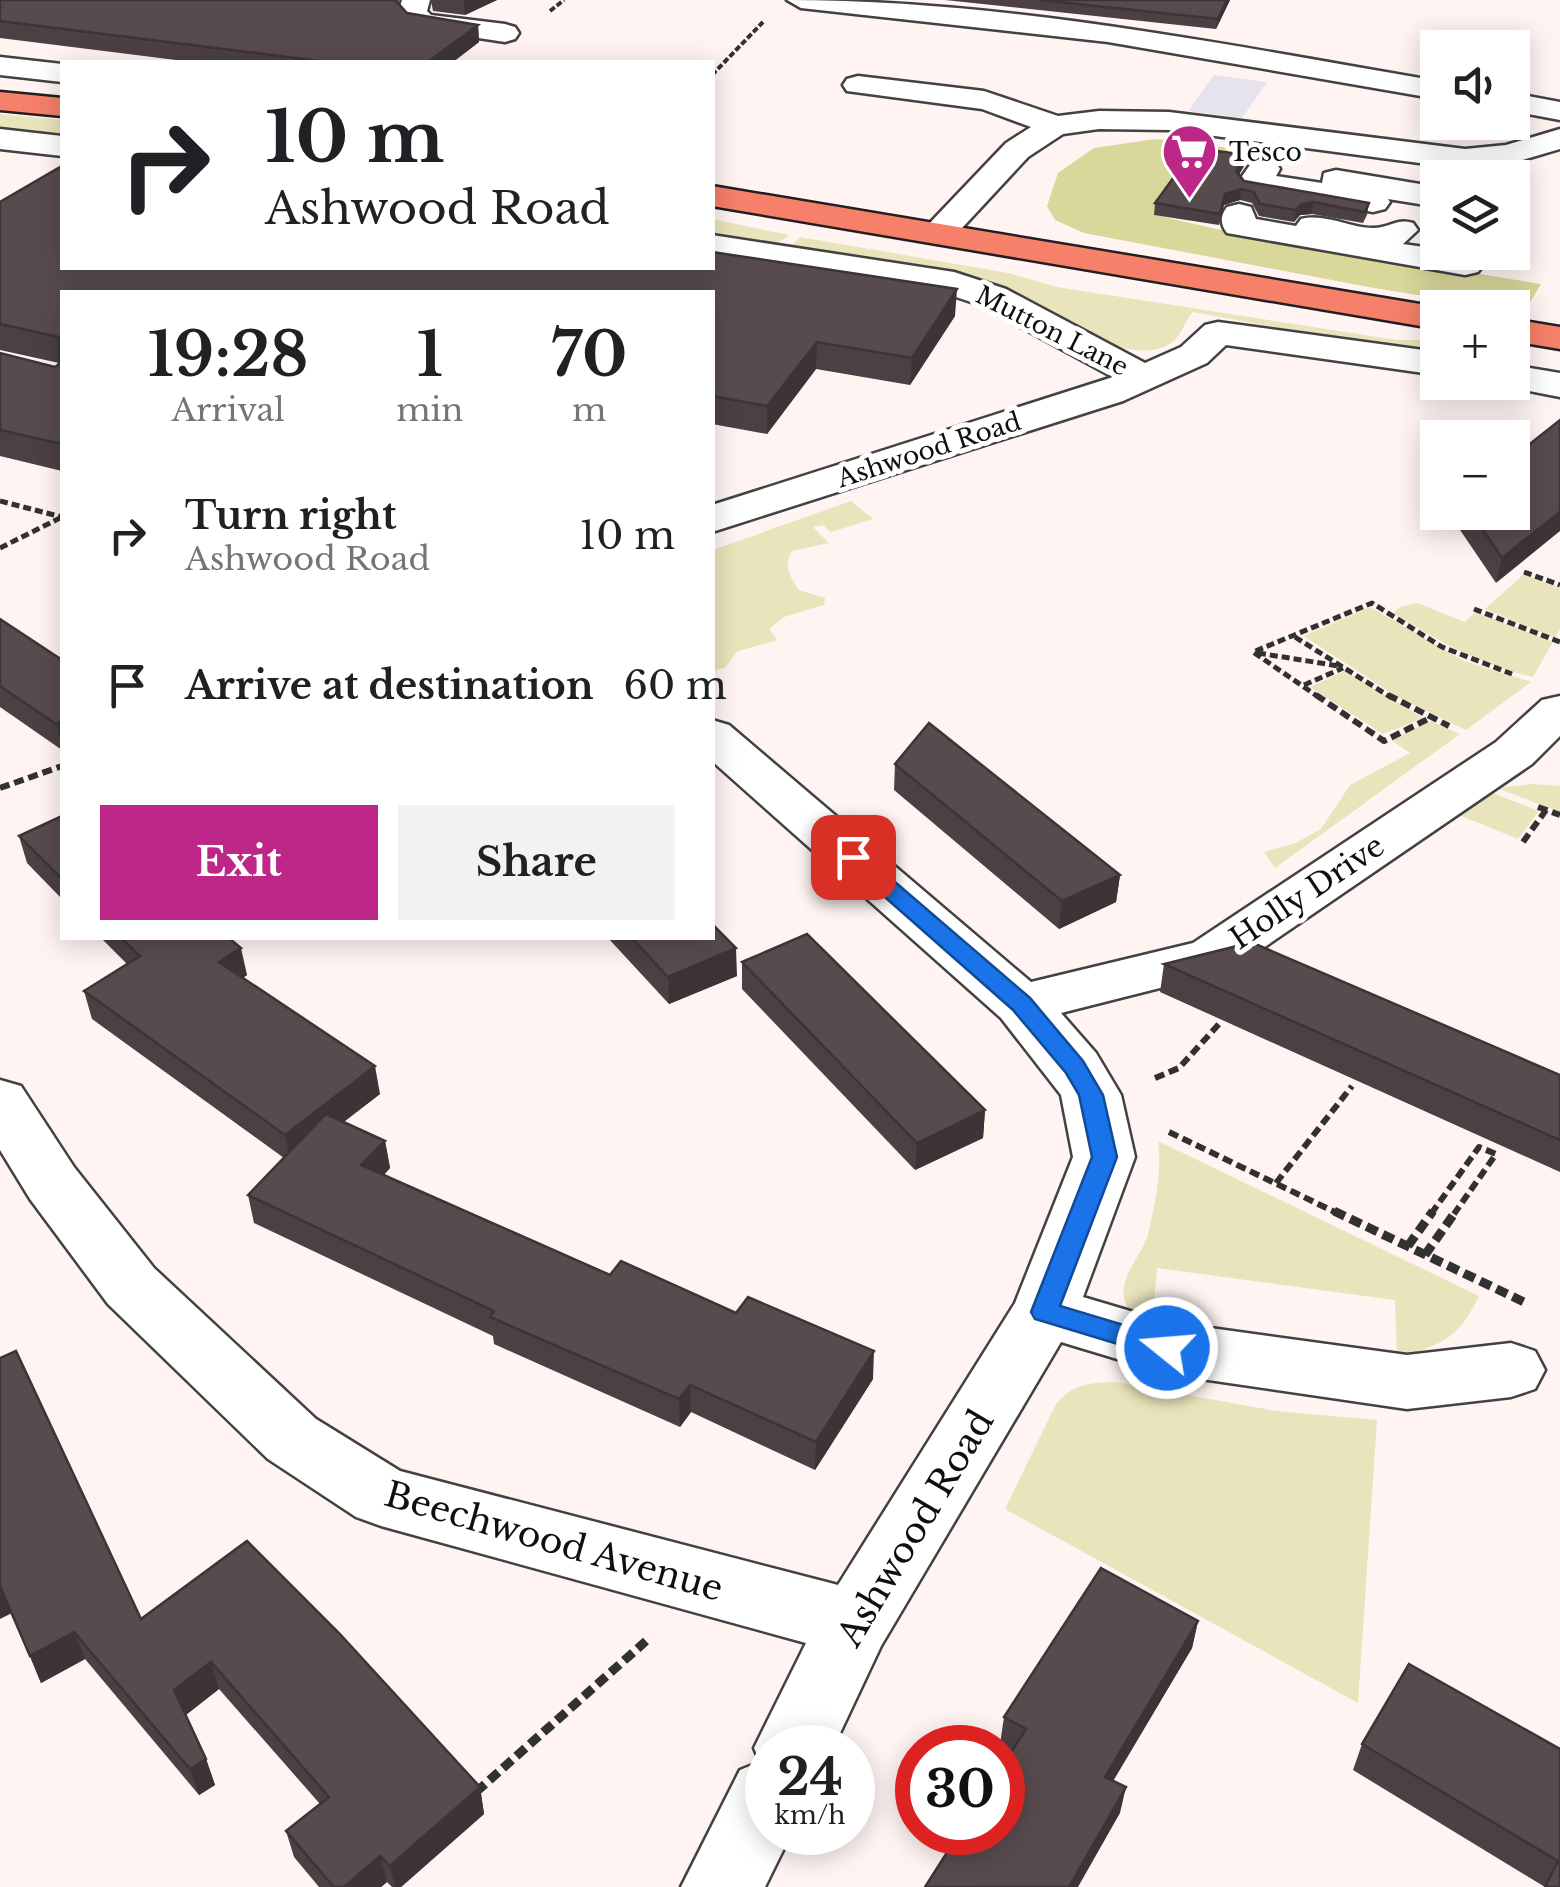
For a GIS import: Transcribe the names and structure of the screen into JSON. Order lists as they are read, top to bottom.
{
  "streets": {
    "main road": ["Mutton Lane"],
    "street": ["Ashwood Road", "Holly Drive", "Beechwood Avenue"]
  },
  "crossings": [
    ["Mutton Lane", "Ashwood Road"],
    ["Ashwood Road", "Holly Drive"],
    ["Ashwood Road", "Beechwood Avenue"]
  ],
  "places": {
    "supermarket": ["Tesco"]
  },
  "page": {
    "map_buttons": ["+", "−"],
    "turn": ["10 m", "Ashwood Road"],
    "eta": [
      "19:28",
      "Arrival",
      "1",
      "min",
      "70",
      "m"
    ],
    "list": [
      {
        "name": "Turn right",
        "note": "Ashwood Road",
        "value": "10 m"
      },
      {
        "name": "Arrive at destination",
        "value": "60 m"
      }
    ],
    "buttons": ["Exit", "Share"],
    "speed": "24 km/h",
    "limit": "30"
  }
}
